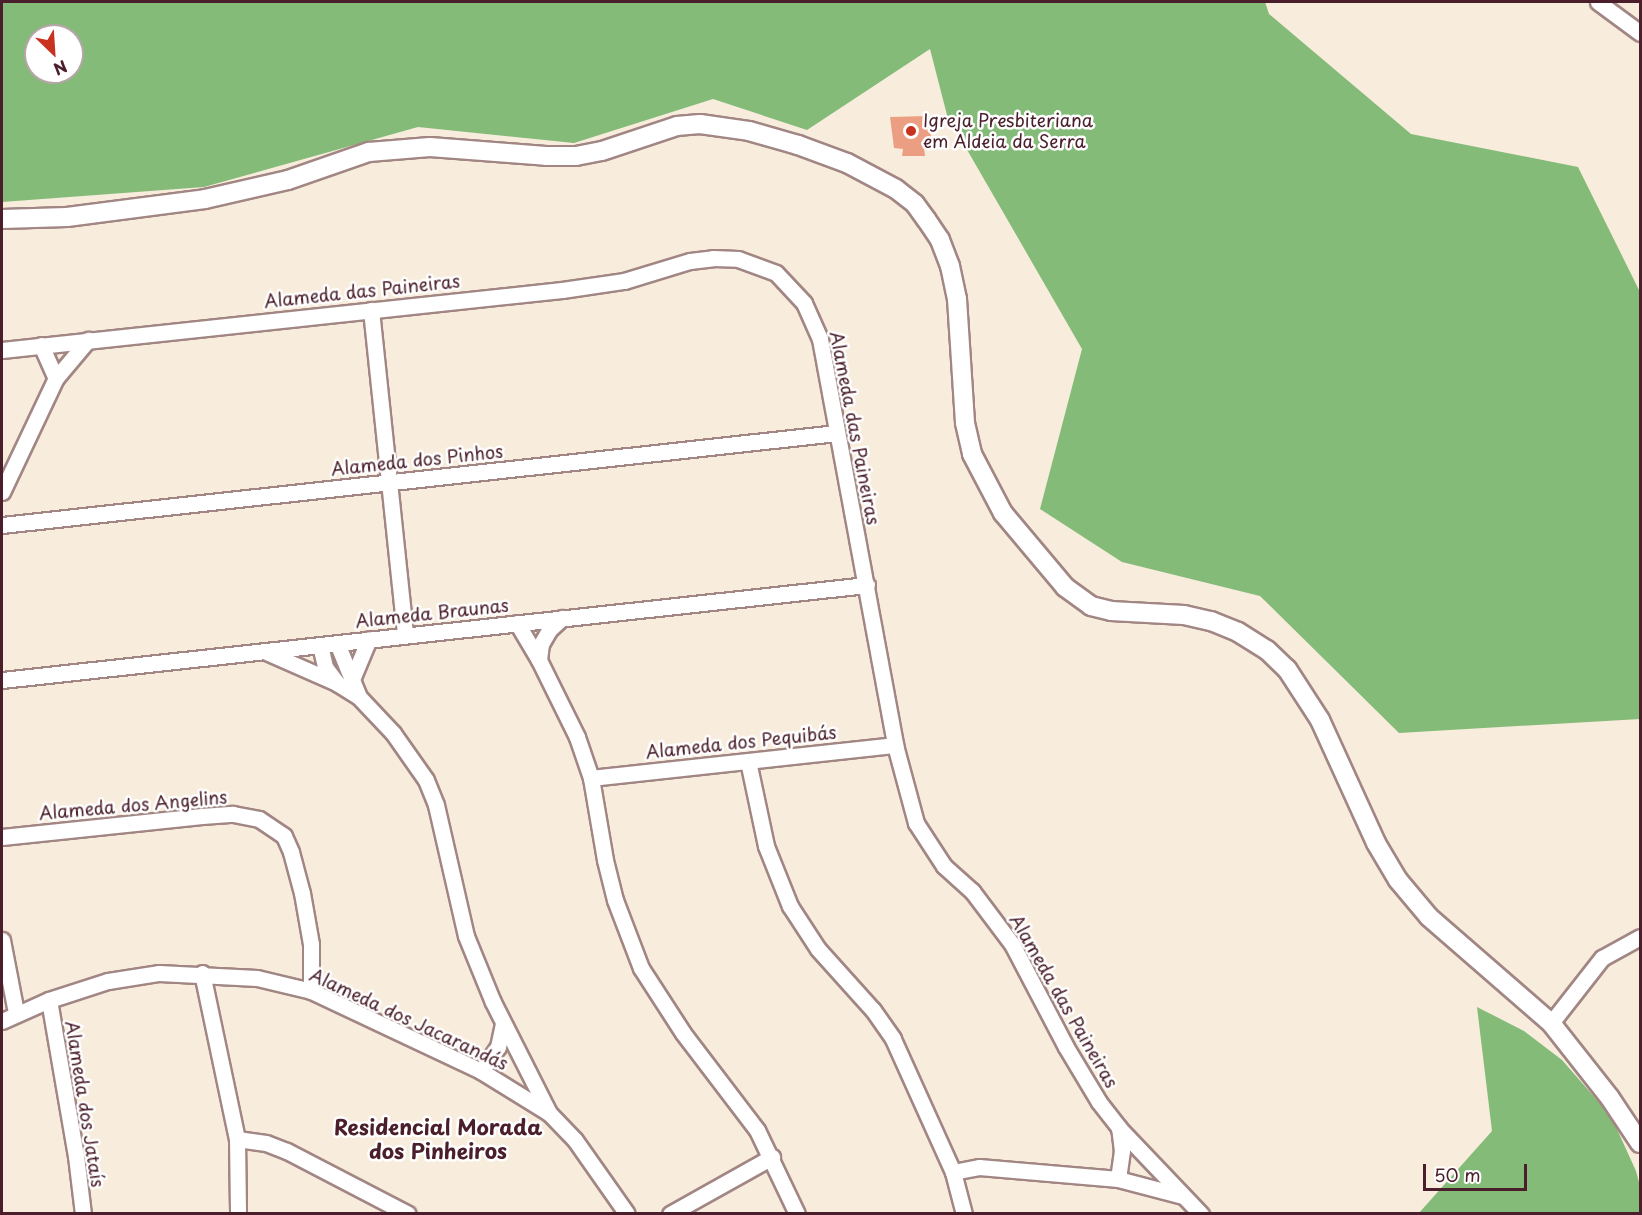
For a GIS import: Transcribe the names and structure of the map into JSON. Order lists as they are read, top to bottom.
{
  "streets": {
    "street": [
      "Alameda das Paineiras",
      "Alameda dos Pinhos",
      "Alameda Braunas",
      "Alameda dos Pequibás",
      "Alameda dos Angelins",
      "Alameda dos Jacarandás",
      "Alameda dos Jataís"
    ]
  },
  "crossings": [
    ["Alameda das Paineiras", "Alameda dos Pinhos"],
    ["Alameda das Paineiras", "Alameda Braunas"],
    ["Alameda das Paineiras", "Alameda dos Pequibás"],
    ["Alameda dos Angelins", "Alameda dos Jacarandás"],
    ["Alameda dos Jacarandás", "Alameda dos Jataís"]
  ],
  "districts": ["Residencial Morada dos Pinheiros"],
  "places": ["Igreja Presbiteriana em Aldeia da Serra"],
  "scale_bar": "50 m",
  "north": "bottom right"
}
